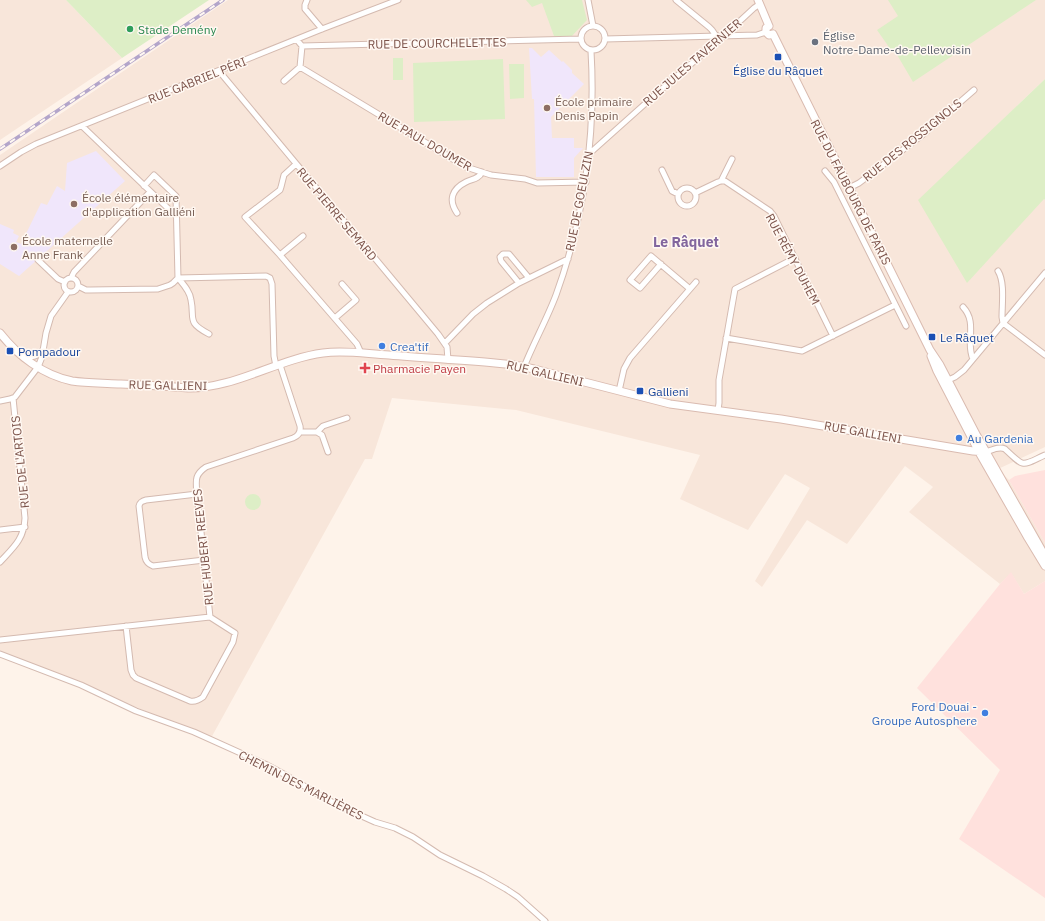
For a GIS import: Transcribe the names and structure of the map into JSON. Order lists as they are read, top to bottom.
{
  "streets": {
    "street": [
      "RUE DE COURCHELETTES",
      "RUE JULES TAVERNIER",
      "RUE GABRIEL PÉRI",
      "RUE DES ROSSIGNOLS",
      "RUE PAUL DOUMER",
      "RUE DU FAUBOURG DE PARIS",
      "RUE DE GOEULZIN",
      "RUE PIERRE SEMARD",
      "RUE RÉMY DUHEM",
      "RUE GALLIENI",
      "RUE DE L'ARTOIS",
      "RUE HUBERT REEVES",
      "CHEMIN DES MARLIÈRES"
    ]
  },
  "crossings": [
    ["RUE DE COURCHELETTES", "RUE DE GOEULZIN"],
    ["RUE JULES TAVERNIER", "RUE DU FAUBOURG DE PARIS"],
    ["RUE JULES TAVERNIER", "RUE DE GOEULZIN"],
    ["RUE GABRIEL PÉRI", "RUE PIERRE SEMARD"],
    ["RUE DES ROSSIGNOLS", "RUE DU FAUBOURG DE PARIS"],
    ["RUE PAUL DOUMER", "RUE DE GOEULZIN"],
    ["RUE DU FAUBOURG DE PARIS", "RUE GALLIENI"],
    ["RUE DE GOEULZIN", "RUE GALLIENI"],
    ["RUE PIERRE SEMARD", "RUE GALLIENI"]
  ],
  "districts": ["Le Râquet"],
  "places": {
    "other": [
      "Stade Demény",
      "Église Notre-Dame-de-Pellevoisin",
      "École primaire Denis Papin",
      "École élémentaire d'application Galliéni",
      "École maternelle Anne Frank",
      "Crea'tif",
      "Au Gardenia",
      "Ford Douai - Groupe Autosphere"
    ],
    "transit": [
      "Église du Râquet",
      "Le Râquet",
      "Pompadour",
      "Gallieni"
    ],
    "health": ["Pharmacie Payen"]
  }
}
